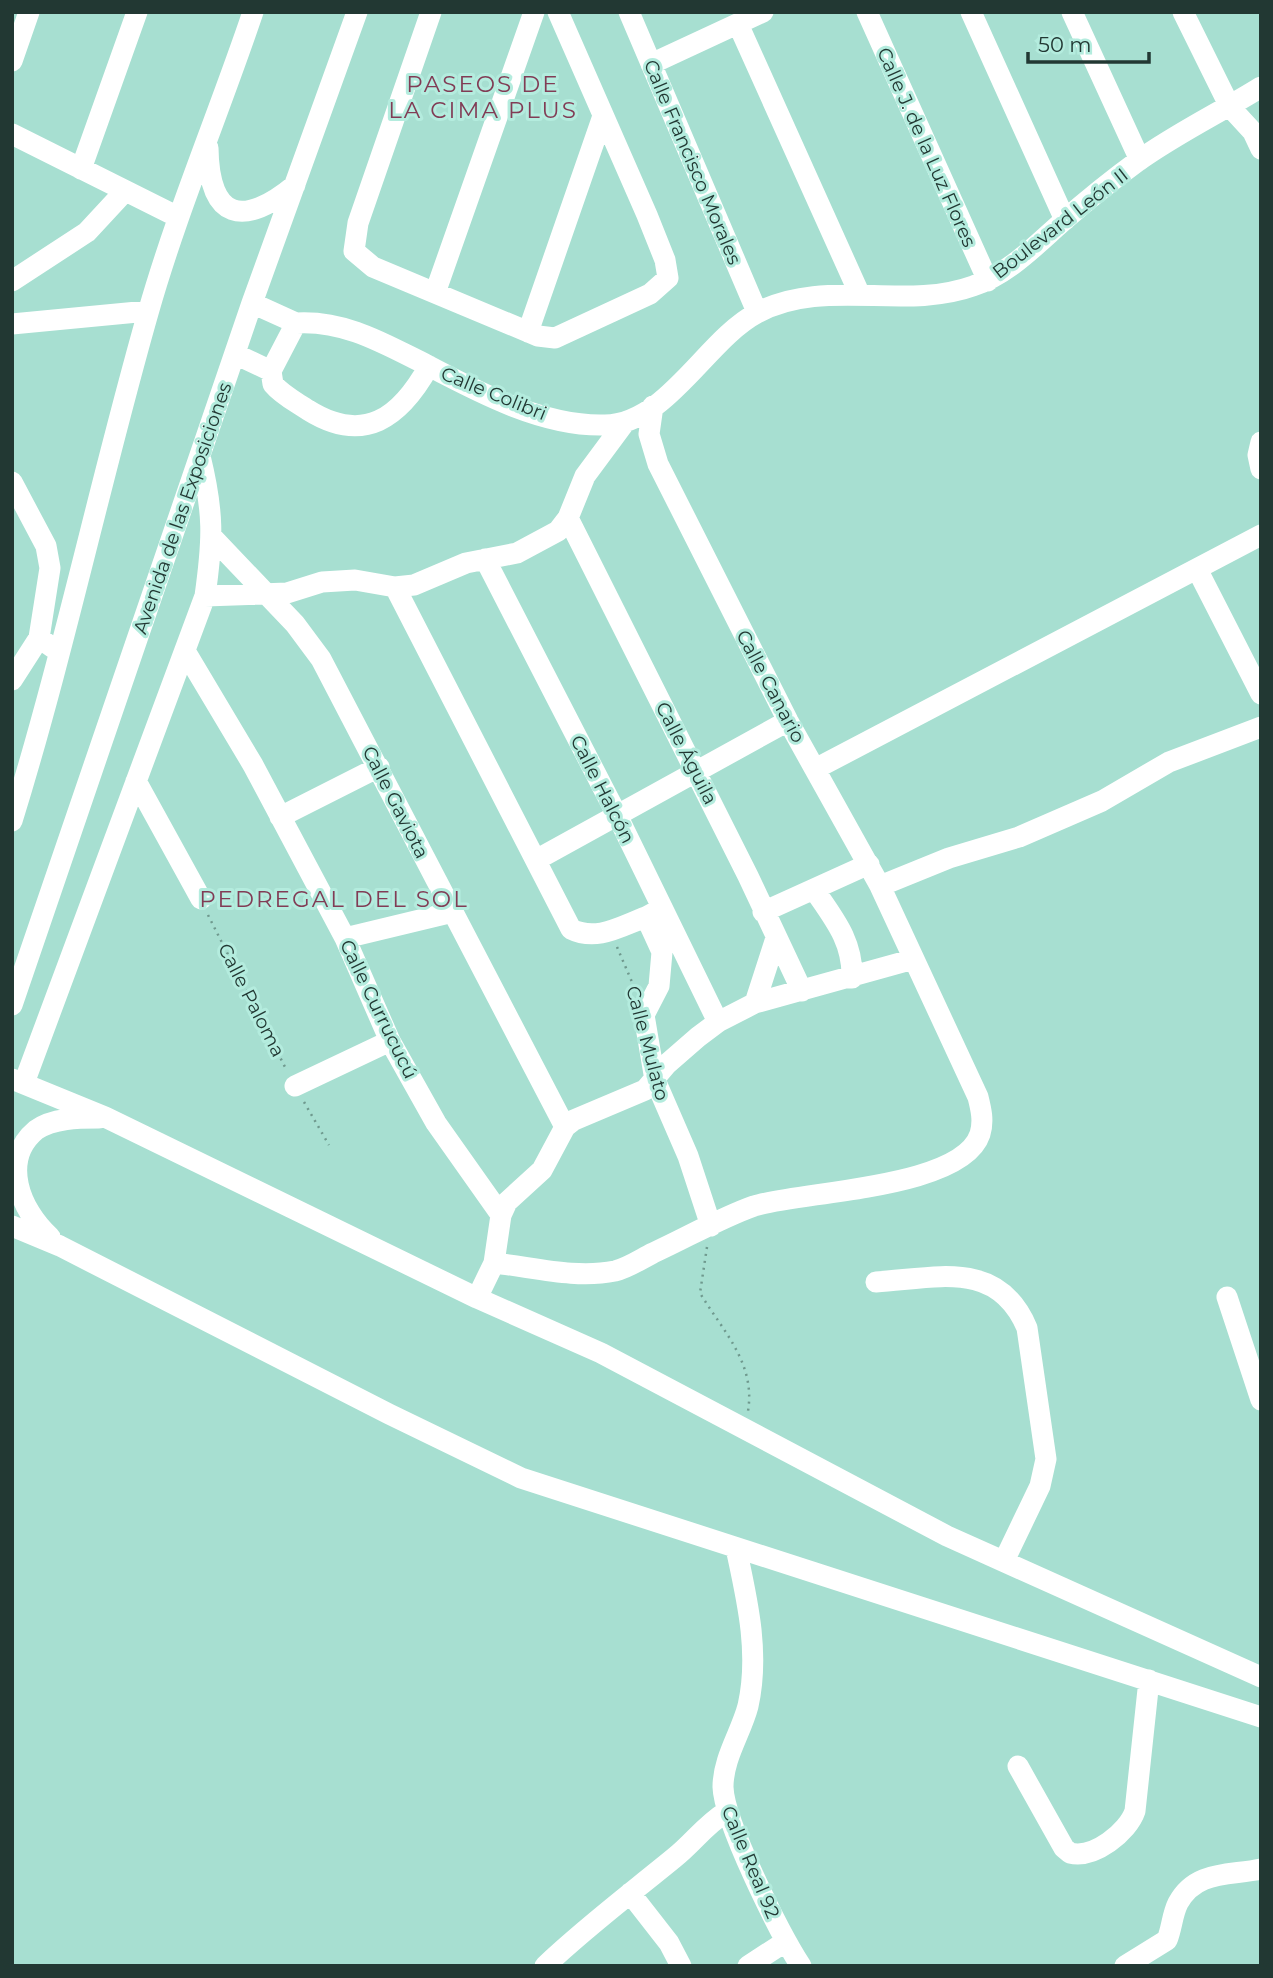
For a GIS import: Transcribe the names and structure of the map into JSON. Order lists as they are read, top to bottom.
{
  "streets": {
    "street": [
      "Calle J. de la Luz Flores",
      "Calle Francisco Morales",
      "Boulevard León II",
      "Calle Colibri",
      "Avenida de las Exposiciones",
      "Calle Canario",
      "Calle Águila",
      "Calle Halcón",
      "Calle Gaviota",
      "Calle Currucucú",
      "Calle Mulato",
      "Calle Real 92"
    ],
    "path": ["Calle Paloma"]
  },
  "crossings": [
    ["Calle J. de la Luz Flores", "Boulevard León II"],
    ["Calle Francisco Morales", "Boulevard León II"],
    ["Calle Francisco Morales", "Calle Colibri"],
    ["Boulevard León II", "Calle Colibri"],
    ["Calle Colibri", "Calle Canario"],
    ["Calle Canario", "Calle Mulato"]
  ],
  "districts": ["PASEOS DE LA CIMA PLUS", "PEDREGAL DEL SOL"],
  "scale_bar": "50 m"
}
